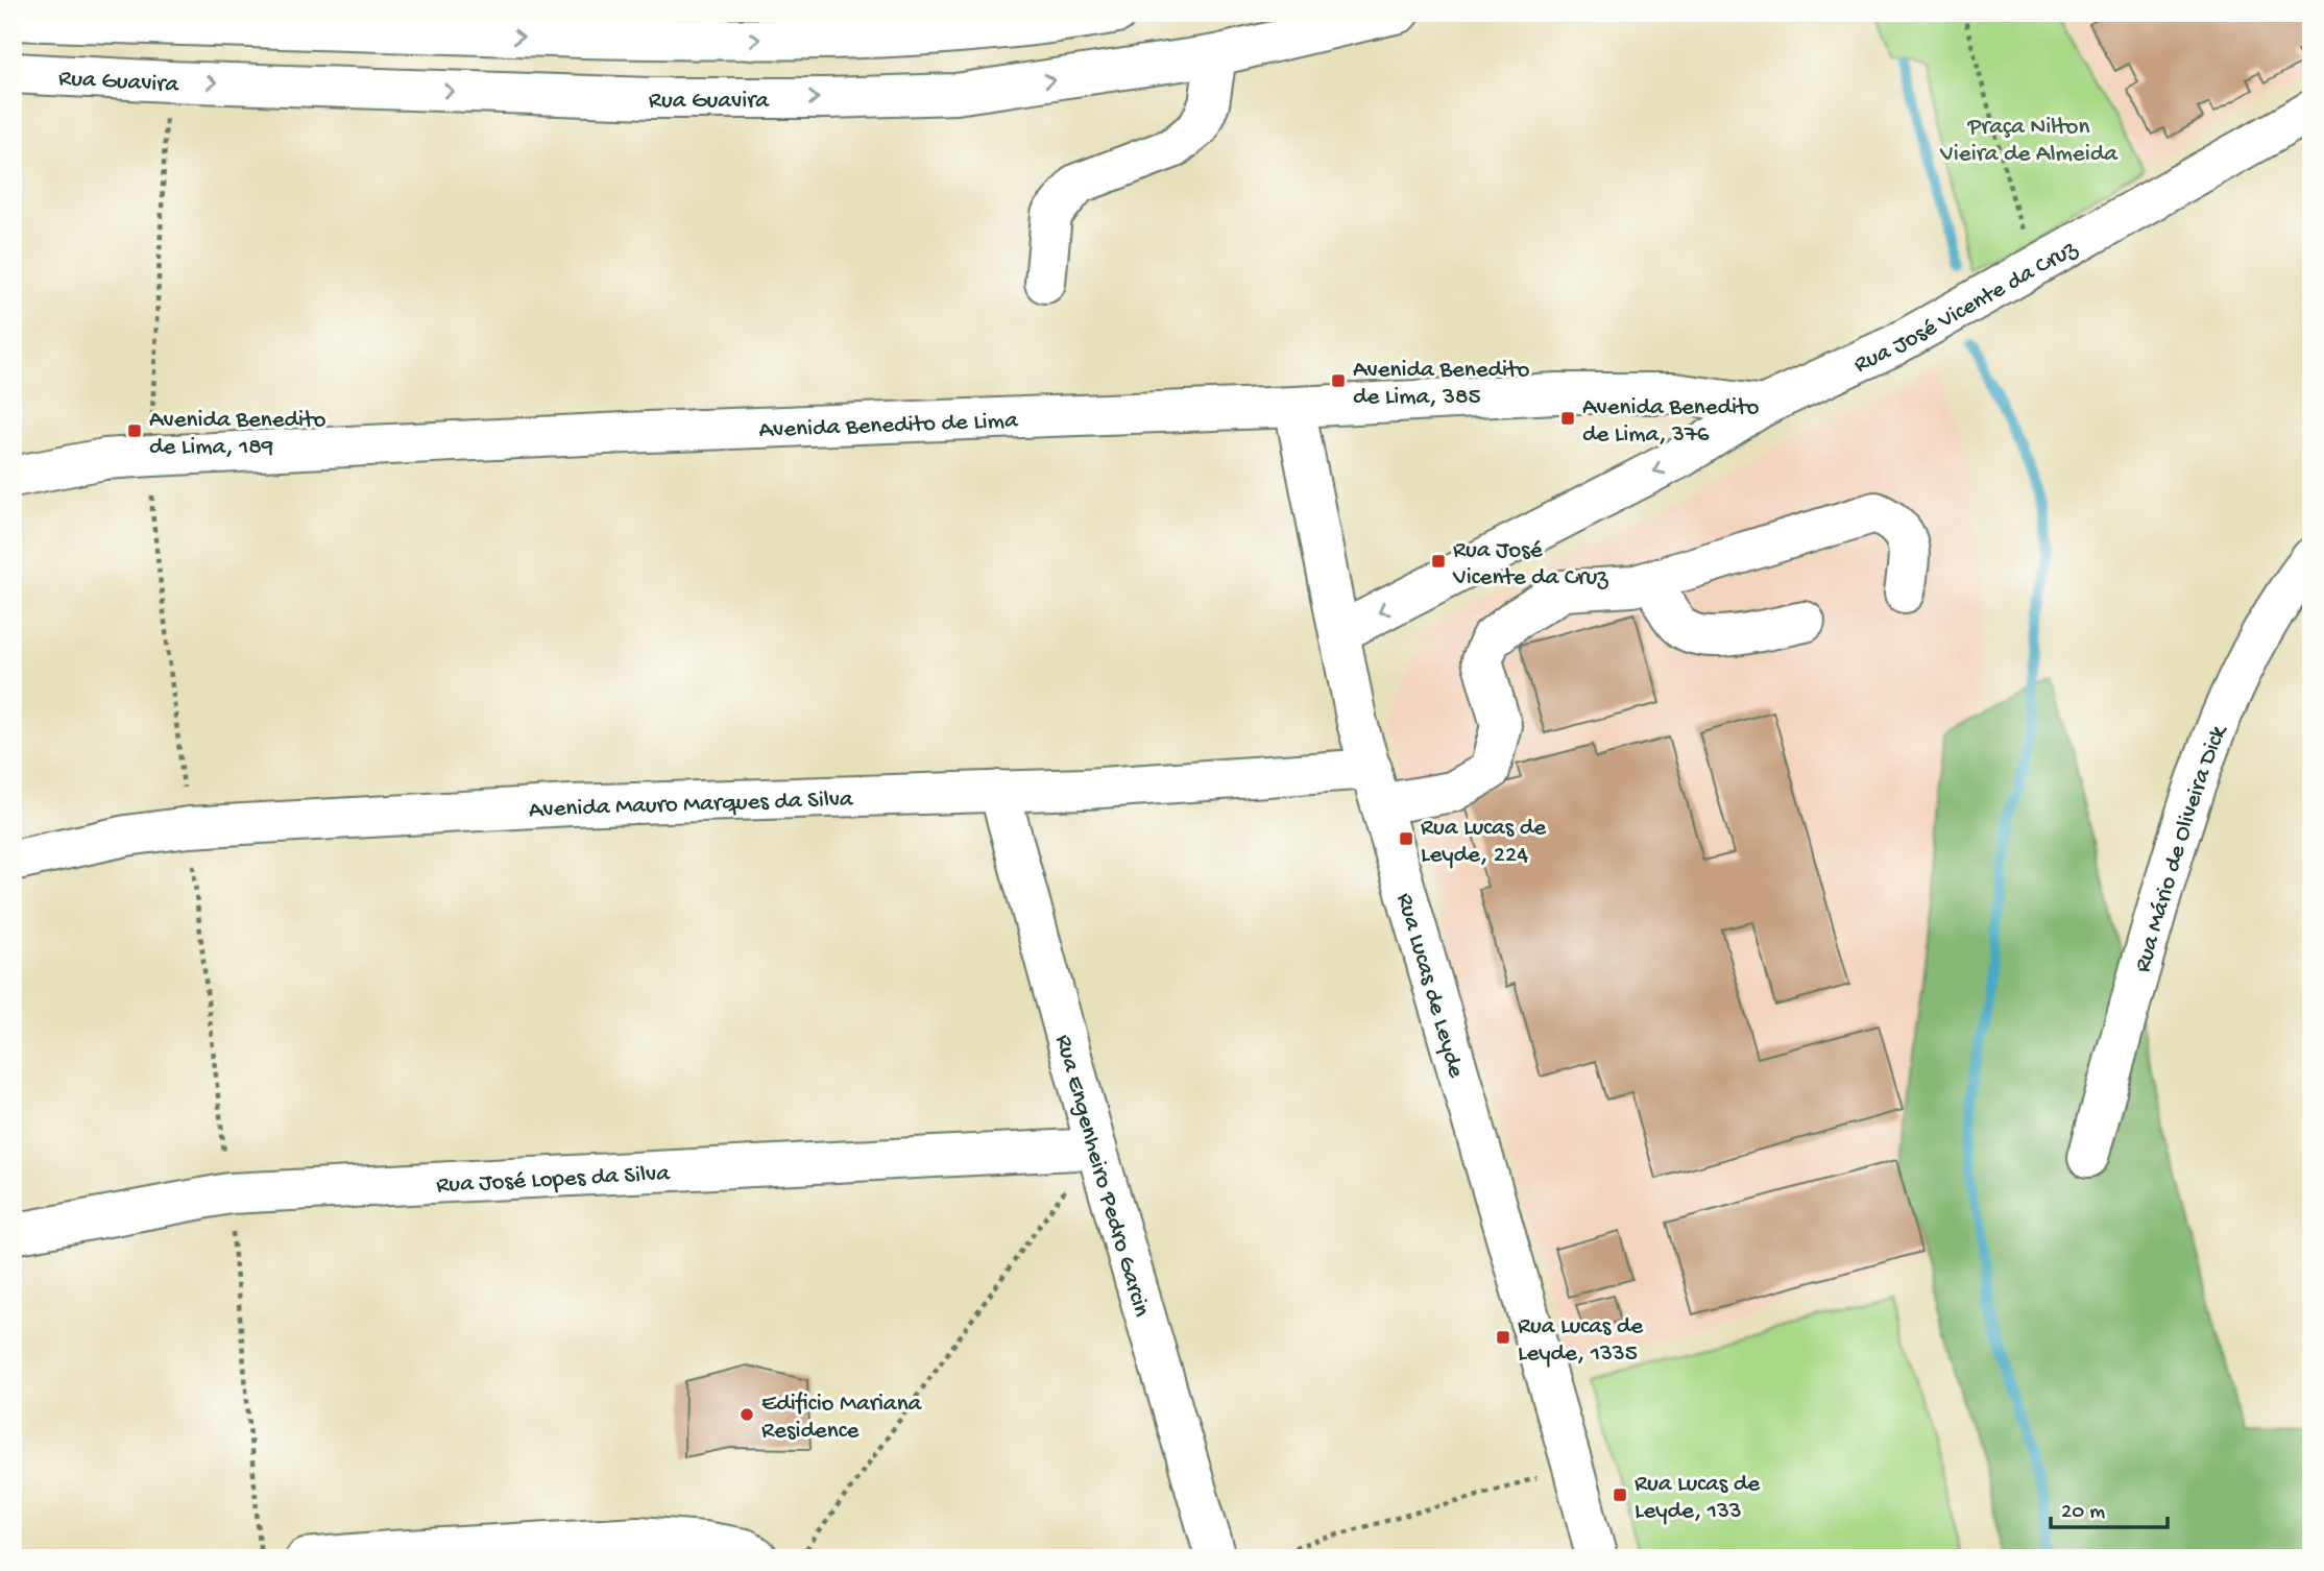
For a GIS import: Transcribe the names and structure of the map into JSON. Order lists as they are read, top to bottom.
{
  "streets": {
    "main road": [
      "Rua Guavira",
      "Rua José Vicente da Cruz",
      "Avenida Benedito de Lima",
      "Avenida Mauro Marques da Silva",
      "Rua Mário de Oliveira Dick",
      "Rua Lucas de Leyde",
      "Rua Engenheiro Pedro Garcin",
      "Rua José Lopes da Silva"
    ]
  },
  "crossings": [
    ["Rua José Vicente da Cruz", "Avenida Benedito de Lima"],
    ["Rua José Vicente da Cruz", "Rua Lucas de Leyde"],
    ["Avenida Benedito de Lima", "Rua Lucas de Leyde"],
    ["Avenida Mauro Marques da Silva", "Rua Lucas de Leyde"],
    ["Avenida Mauro Marques da Silva", "Rua Engenheiro Pedro Garcin"],
    ["Rua Engenheiro Pedro Garcin", "Rua José Lopes da Silva"]
  ],
  "one_way": ["Rua José Vicente da Cruz"],
  "parks": ["Praça Nilton Vieira de Almeida"],
  "places": {
    "transit": [
      "Avenida Benedito de Lima, 385",
      "Avenida Benedito de Lima, 376",
      "Avenida Benedito de Lima, 189",
      "Rua José Vicente da Cruz",
      "Rua Lucas de Leyde, 224",
      "Rua Lucas de Leyde, 1335",
      "Rua Lucas de Leyde, 133"
    ],
    "other": ["Edificio Mariana Residence"]
  },
  "scale_bar": "20 m"
}
